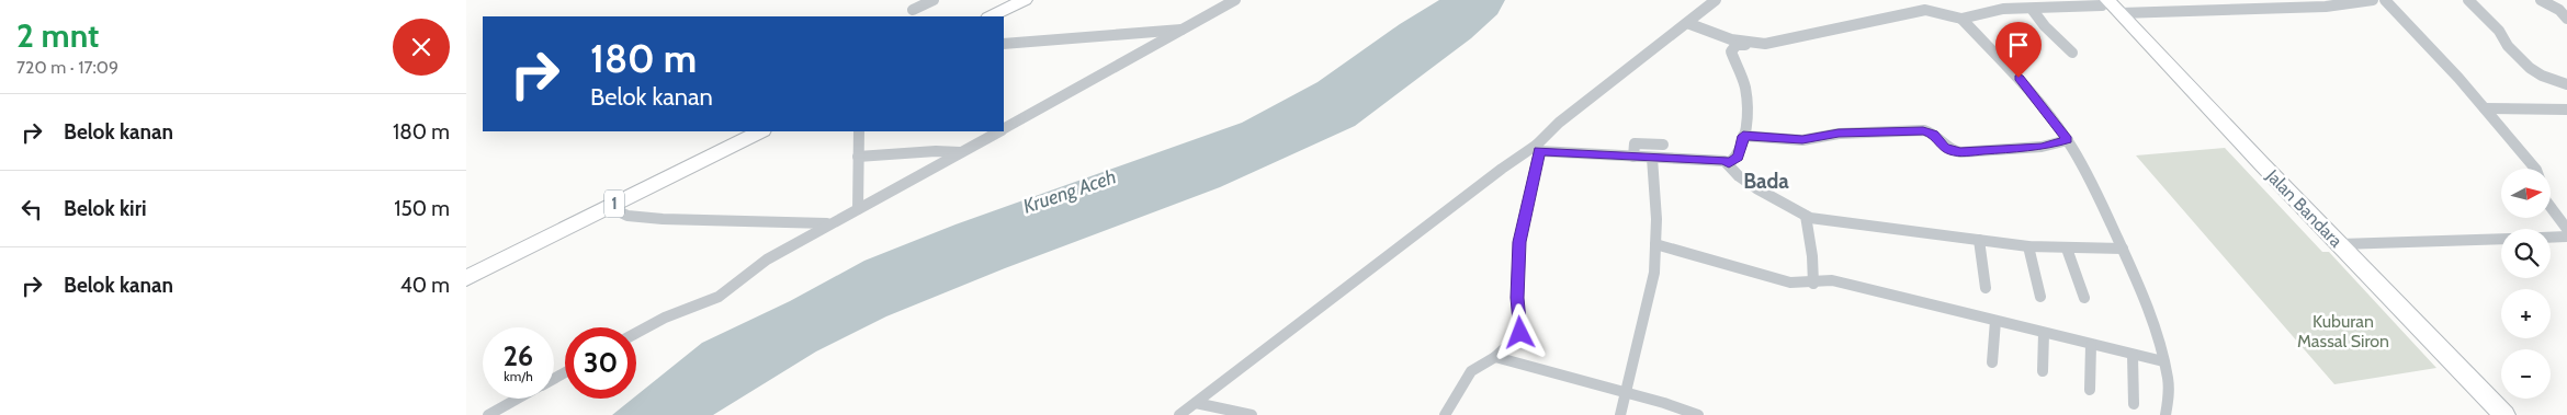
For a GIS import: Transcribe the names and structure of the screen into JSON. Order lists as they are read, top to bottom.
{
  "streets": {
    "highway": ["1", "Jalan Bandara"]
  },
  "districts": ["Bada"],
  "water": ["Krueng Aceh"],
  "parks": ["Kuburan Massal Siron"],
  "north": "right",
  "page": {
    "heading": ["2 mnt", "720 m · 17:09"],
    "turn": ["180 m", "Belok kanan"],
    "list": [
      {
        "name": "Belok kanan",
        "value": "180 m"
      },
      {
        "name": "Belok kiri",
        "value": "150 m"
      },
      {
        "name": "Belok kanan",
        "value": "40 m"
      }
    ],
    "map_buttons": ["+", "−"],
    "speed": "26 km/h",
    "limit": "30"
  }
}
